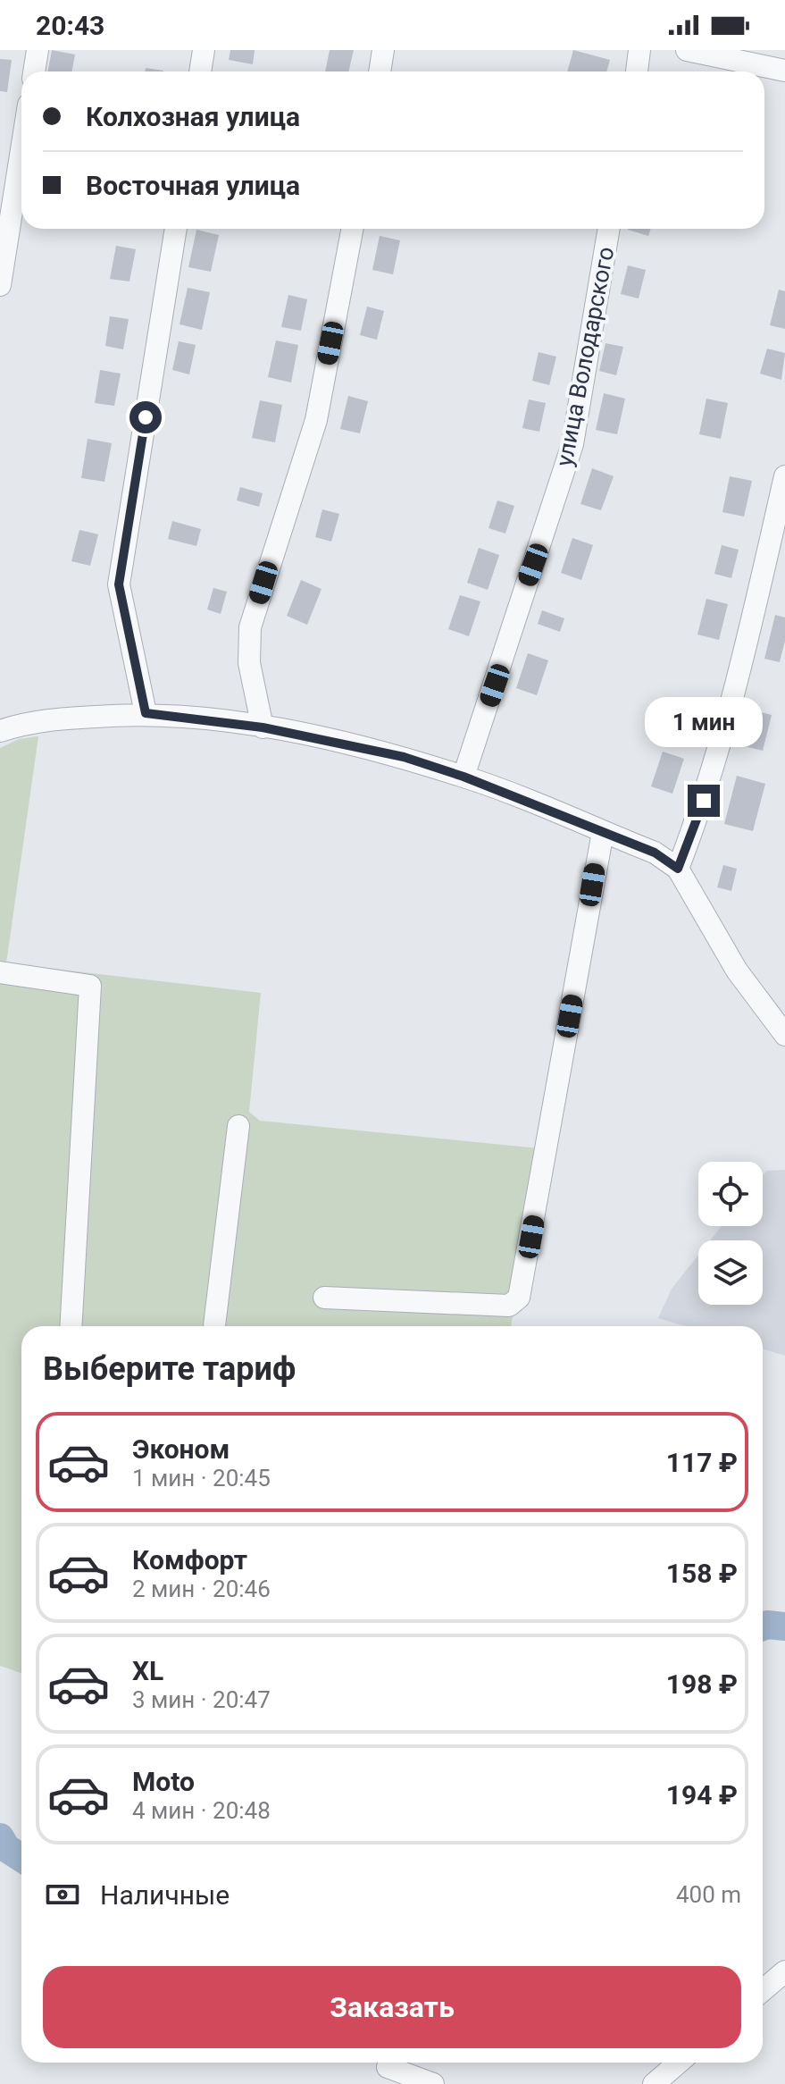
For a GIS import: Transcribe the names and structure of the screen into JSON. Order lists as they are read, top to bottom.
{
  "streets": {
    "street": ["улица Володарского"]
  },
  "page": {
    "status": "20:43",
    "banner": ["Колхозная улица", "Восточная улица"],
    "bubble": "1 мин",
    "heading": "Выберите тариф",
    "list": [
      {
        "name": "Эконом",
        "note": "1 мин · 20:45",
        "value": "117 ₽"
      },
      {
        "name": "Комфорт",
        "note": "2 мин · 20:46",
        "value": "158 ₽"
      },
      {
        "name": "XL",
        "note": "3 мин · 20:47",
        "value": "198 ₽"
      },
      {
        "name": "Moto",
        "note": "4 мин · 20:48",
        "value": "194 ₽"
      }
    ],
    "pay": ["Наличные", "400 m"],
    "buttons": "Заказать"
  }
}
